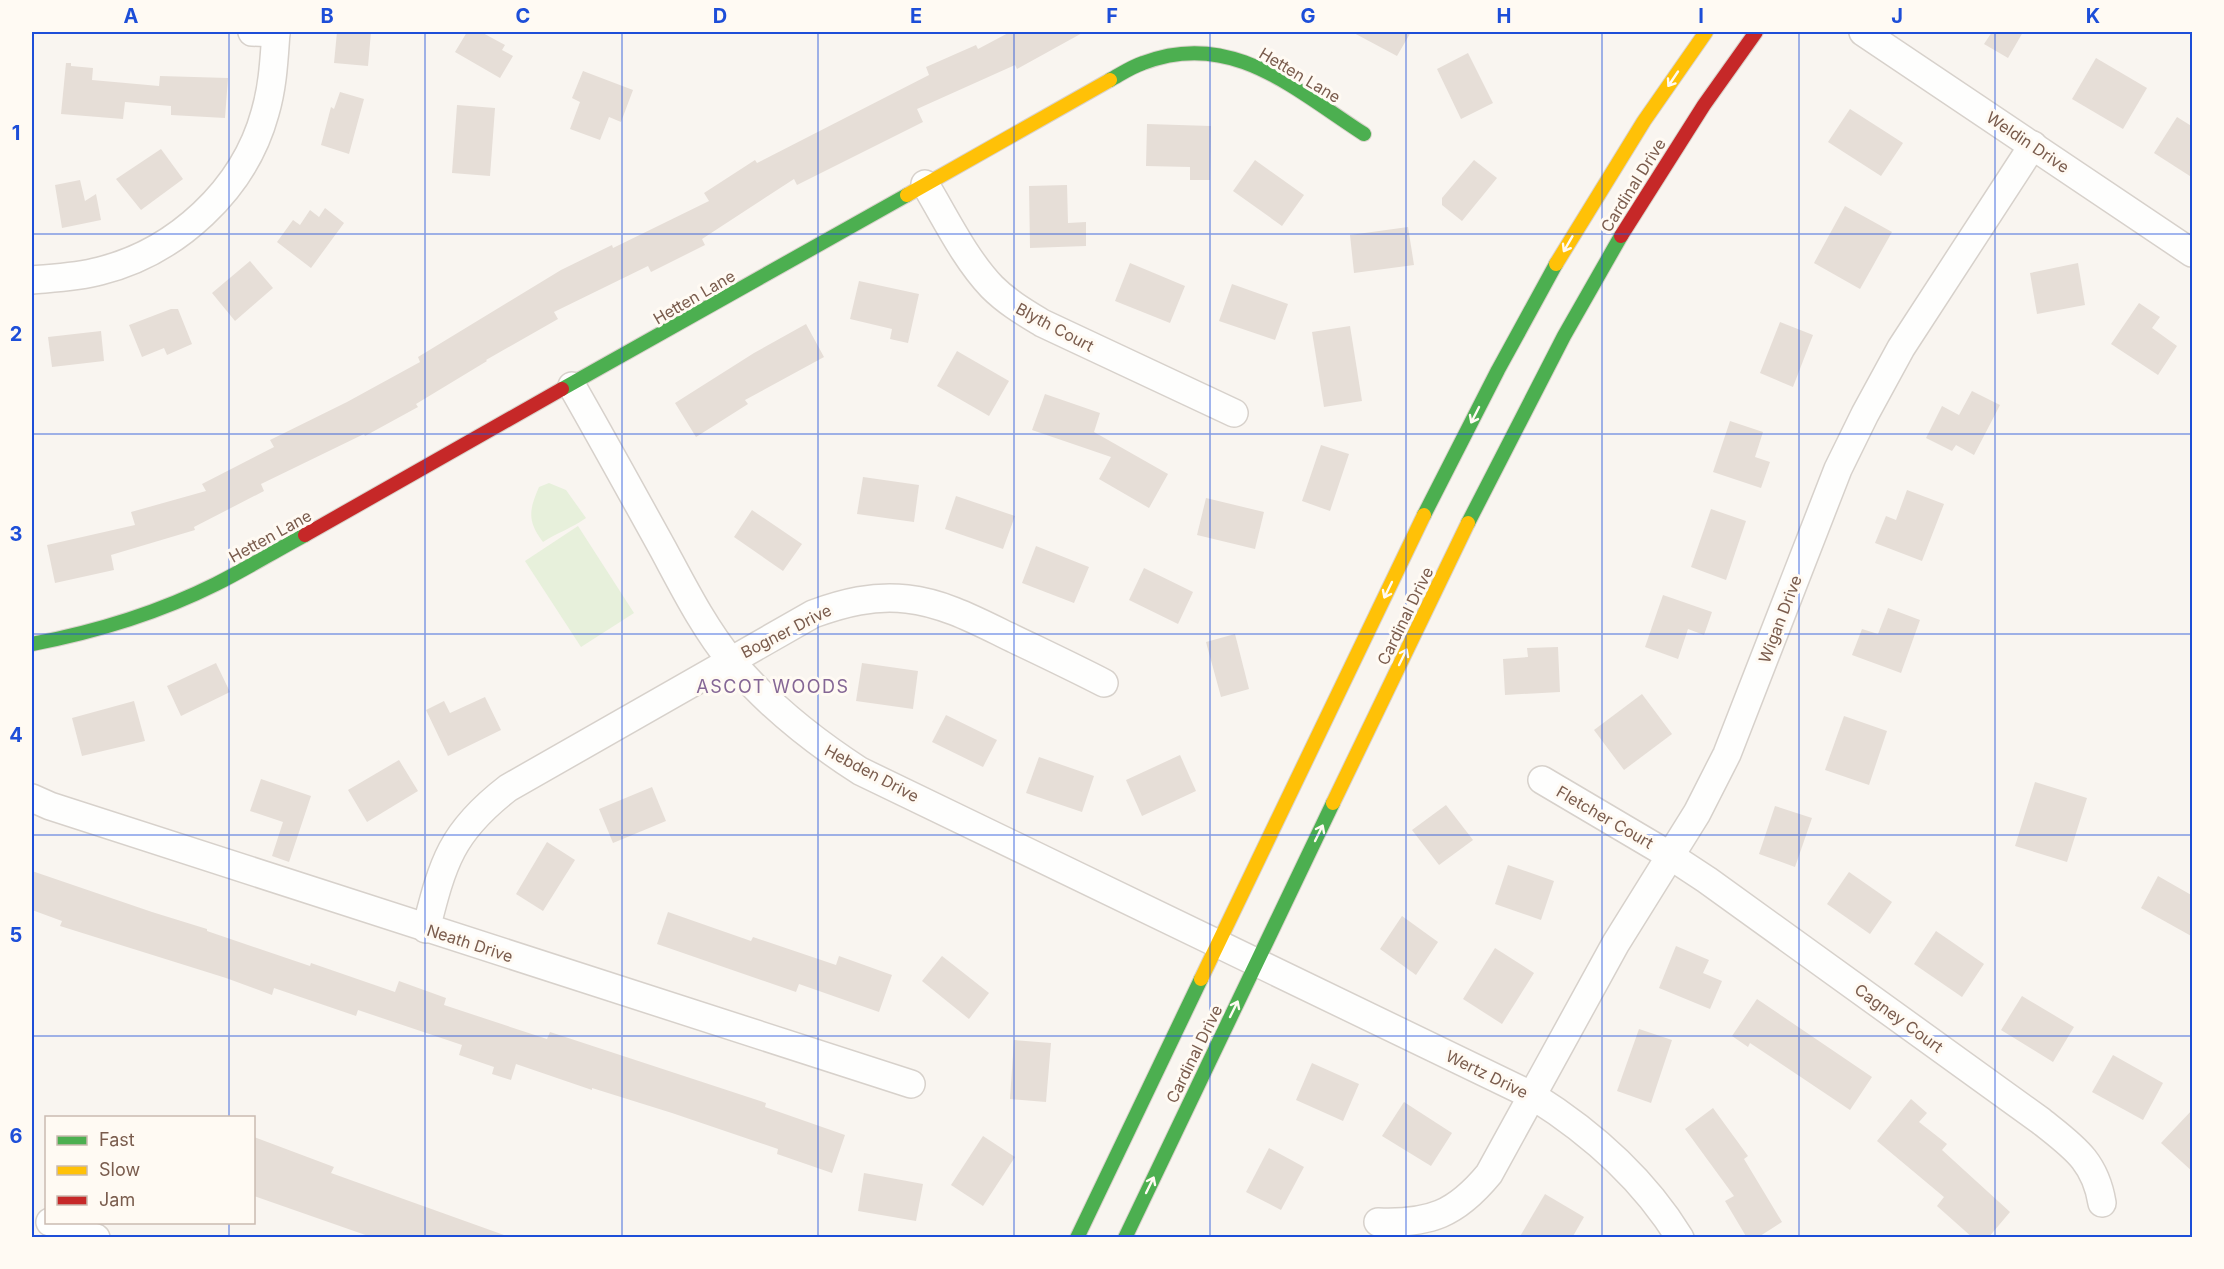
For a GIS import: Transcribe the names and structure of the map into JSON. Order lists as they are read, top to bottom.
{
  "streets": {
    "main road": ["Hetten Lane", "Cardinal Drive"],
    "street": [
      "Weldin Drive",
      "Blyth Court",
      "Wigan Drive",
      "Bogner Drive",
      "Hebden Drive",
      "Fletcher Court",
      "Neath Drive",
      "Cagney Court",
      "Wertz Drive"
    ]
  },
  "crossings": [
    ["Hetten Lane", "Blyth Court"],
    ["Hetten Lane", "Hebden Drive"],
    ["Weldin Drive", "Wigan Drive"],
    ["Cardinal Drive", "Hebden Drive"],
    ["Cardinal Drive", "Wertz Drive"],
    ["Wigan Drive", "Fletcher Court"],
    ["Wigan Drive", "Cagney Court"],
    ["Wigan Drive", "Wertz Drive"],
    ["Bogner Drive", "Hebden Drive"],
    ["Bogner Drive", "Neath Drive"],
    ["Hebden Drive", "Wertz Drive"],
    ["Fletcher Court", "Cagney Court"]
  ],
  "districts": ["ASCOT WOODS"],
  "legend": ["Fast", "Slow", "Jam"],
  "grid": {
    "columns": [
      "A",
      "B",
      "C",
      "D",
      "E",
      "F",
      "G",
      "H",
      "I",
      "J",
      "K"
    ],
    "rows": [
      "1",
      "2",
      "3",
      "4",
      "5",
      "6"
    ]
  }
}
